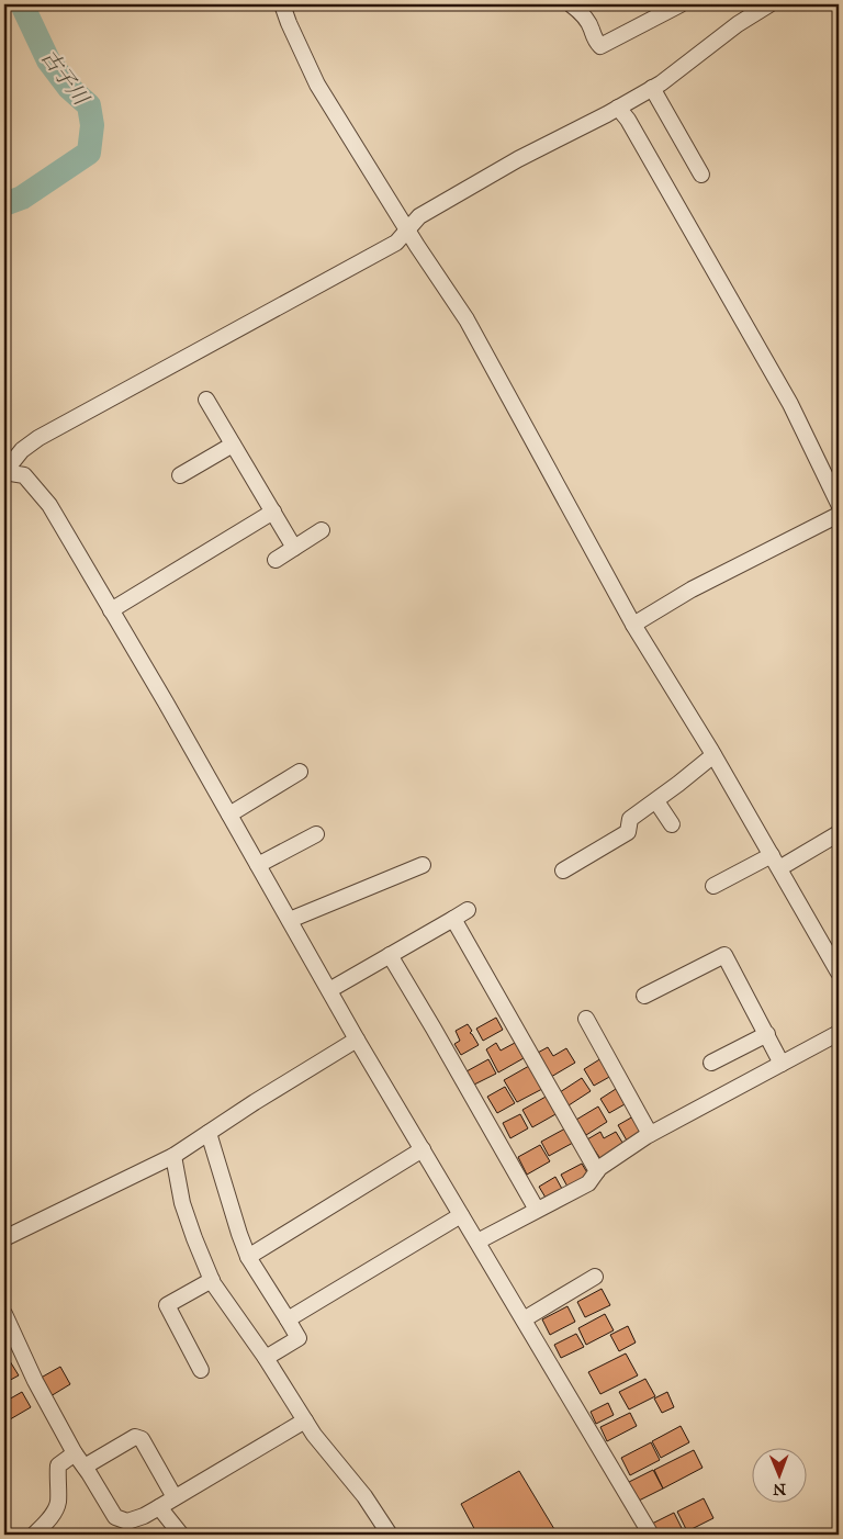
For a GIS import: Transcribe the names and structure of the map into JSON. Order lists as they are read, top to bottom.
{
  "water": ["古子川"],
  "north": "bottom"
}
